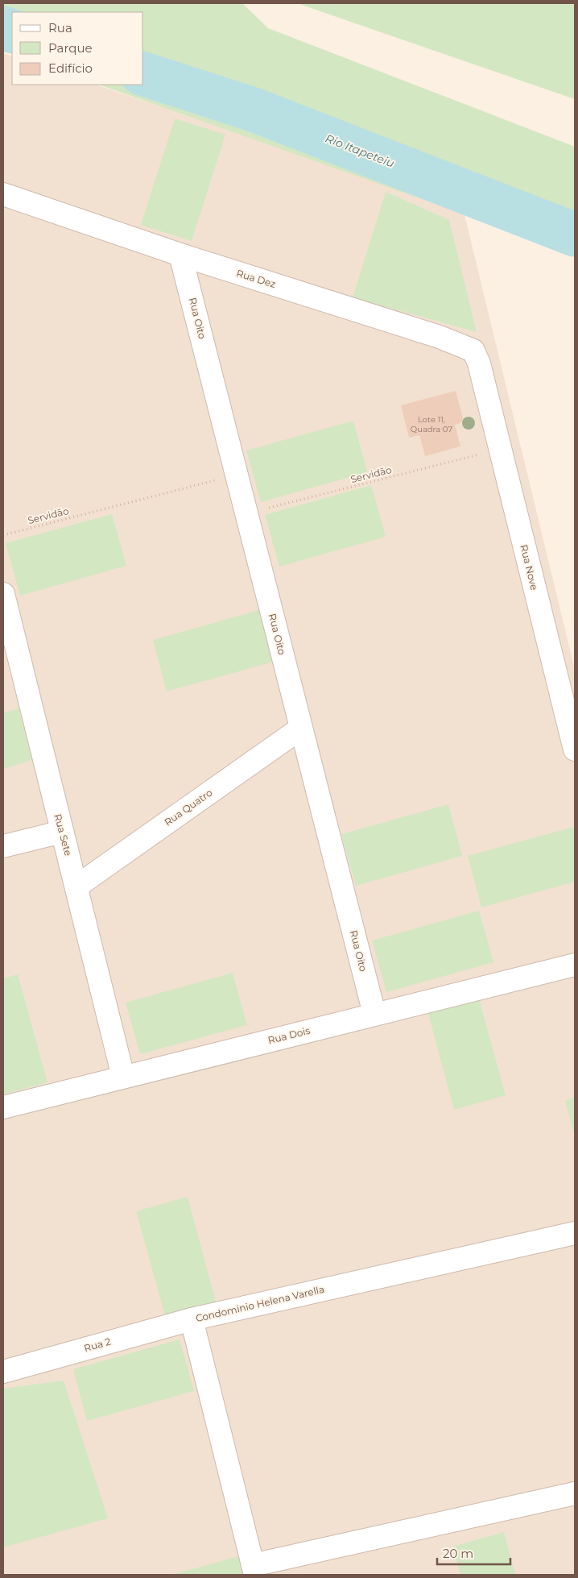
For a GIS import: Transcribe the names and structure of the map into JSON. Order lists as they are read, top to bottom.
{
  "streets": {
    "street": [
      "Rua Dez",
      "Rua Oito",
      "Rua Nove",
      "Rua Quatro",
      "Rua Sete",
      "Rua Dois",
      "Condominio Helena Varella",
      "Rua 2"
    ],
    "path": ["Servidão"]
  },
  "crossings": [
    ["Rua Dez", "Rua Oito"],
    ["Rua Dez", "Rua Nove"],
    ["Rua Oito", "Servidão"],
    ["Rua Oito", "Rua Quatro"],
    ["Rua Oito", "Rua Dois"],
    ["Servidão", "Rua Nove"],
    ["Rua Quatro", "Rua Sete"],
    ["Rua Sete", "Rua Dois"],
    ["Condominio Helena Varella", "Rua 2"]
  ],
  "water": ["Rio Itapeteiu"],
  "house_numbers": ["Lote 11, Quadra 07"],
  "legend": ["Rua", "Parque", "Edifício"],
  "scale_bar": "20 m"
}
